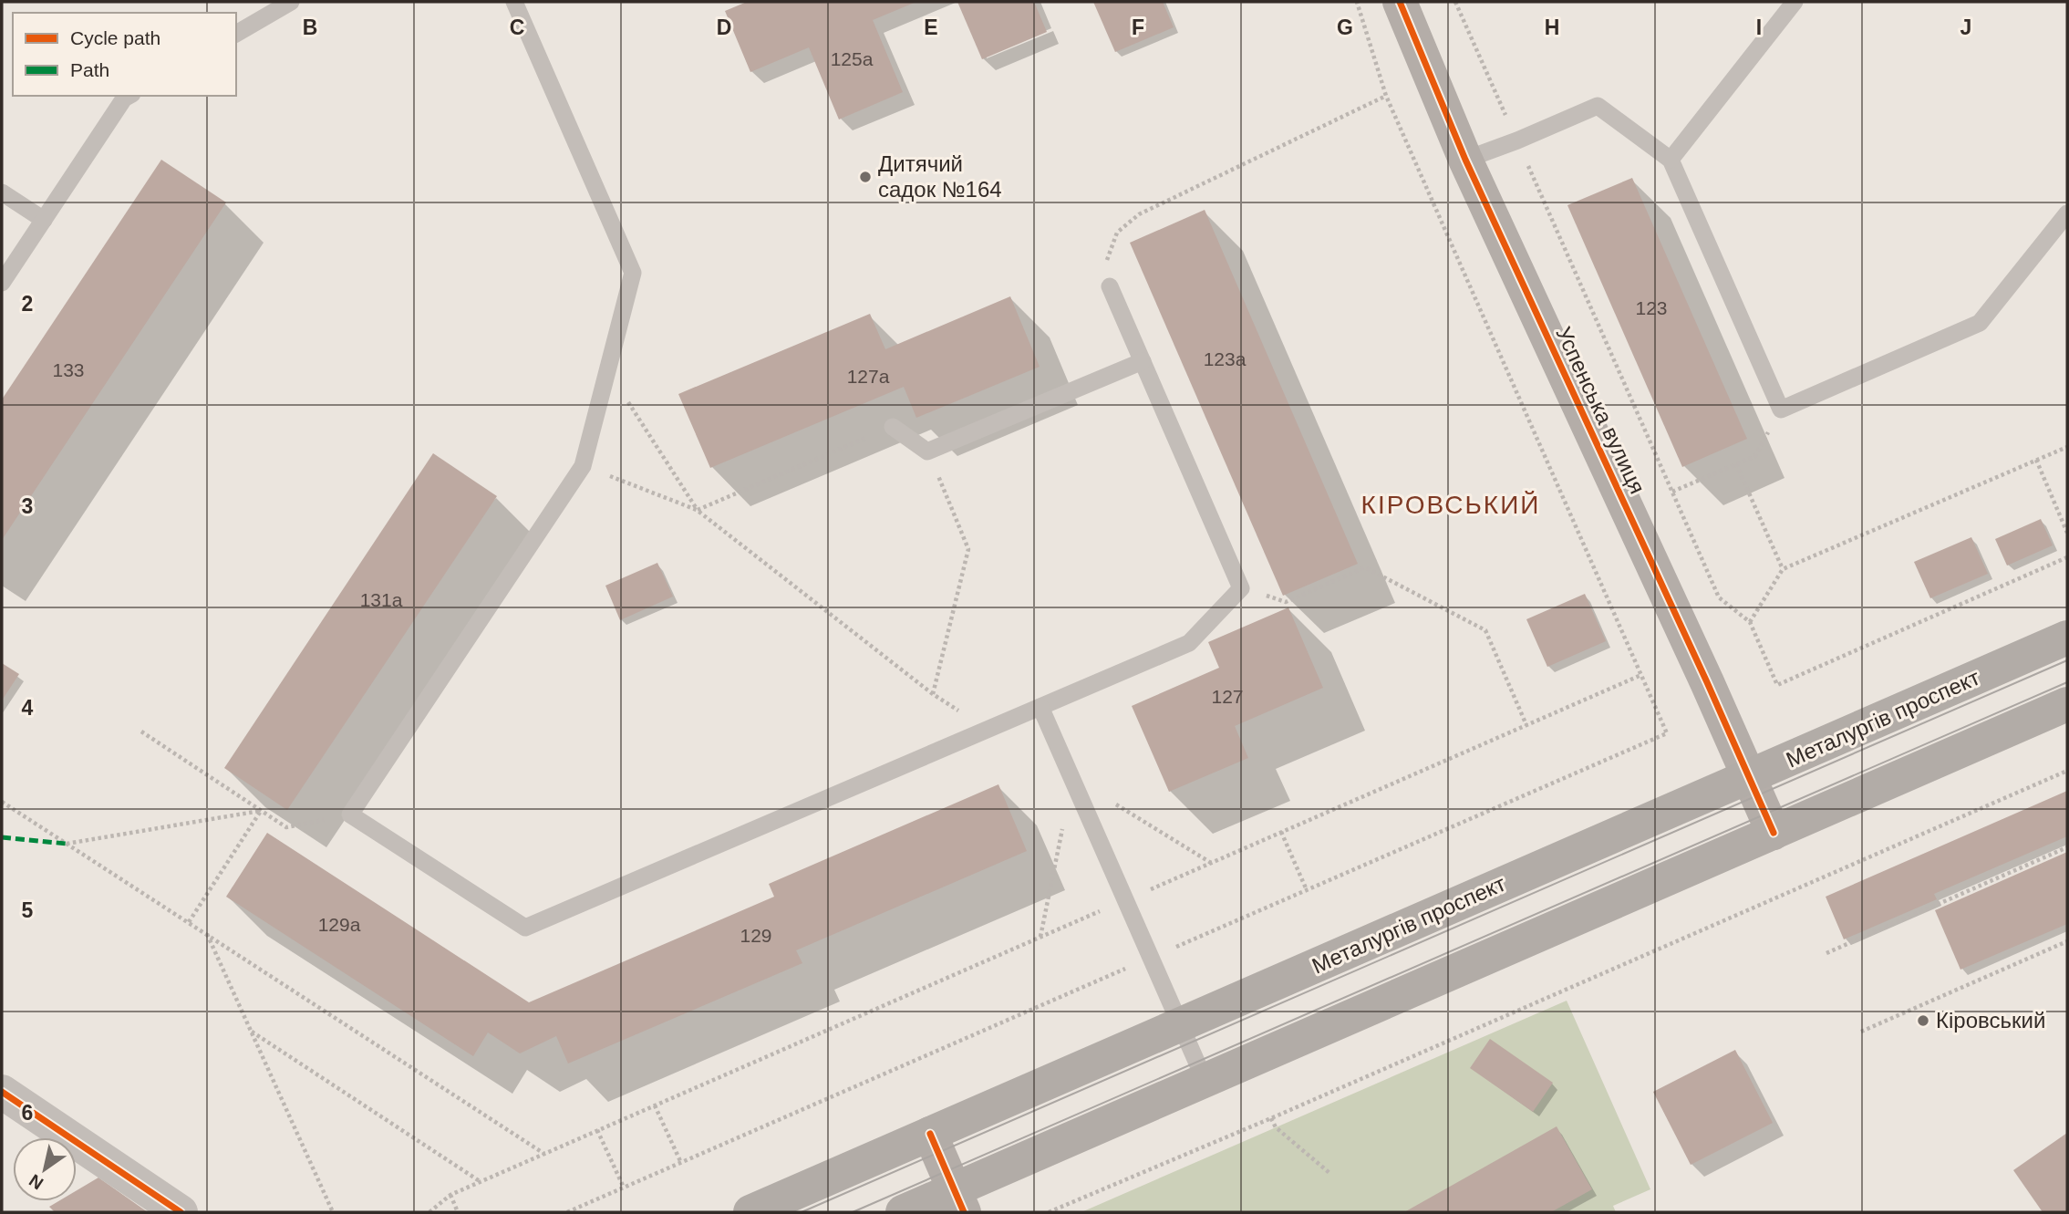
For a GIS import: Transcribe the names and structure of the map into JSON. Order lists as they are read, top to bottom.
{
  "streets": {
    "main road": ["Металургів проспект"],
    "street": ["Успенська вулиця"]
  },
  "crossings": [
    ["Успенська вулиця", "Металургів проспект"]
  ],
  "districts": ["КІРОВСЬКИЙ"],
  "places": ["Дитячий садок №164", "Кіровський"],
  "house_numbers": [
    "125а",
    "123",
    "123а",
    "133",
    "127а",
    "131а",
    "127",
    "129а",
    "129"
  ],
  "legend": ["Cycle path", "Path"],
  "north": "bottom left",
  "grid": {
    "columns": [
      "B",
      "C",
      "D",
      "E",
      "F",
      "G",
      "H",
      "I",
      "J"
    ],
    "rows": [
      "2",
      "3",
      "4",
      "5",
      "6"
    ]
  }
}
